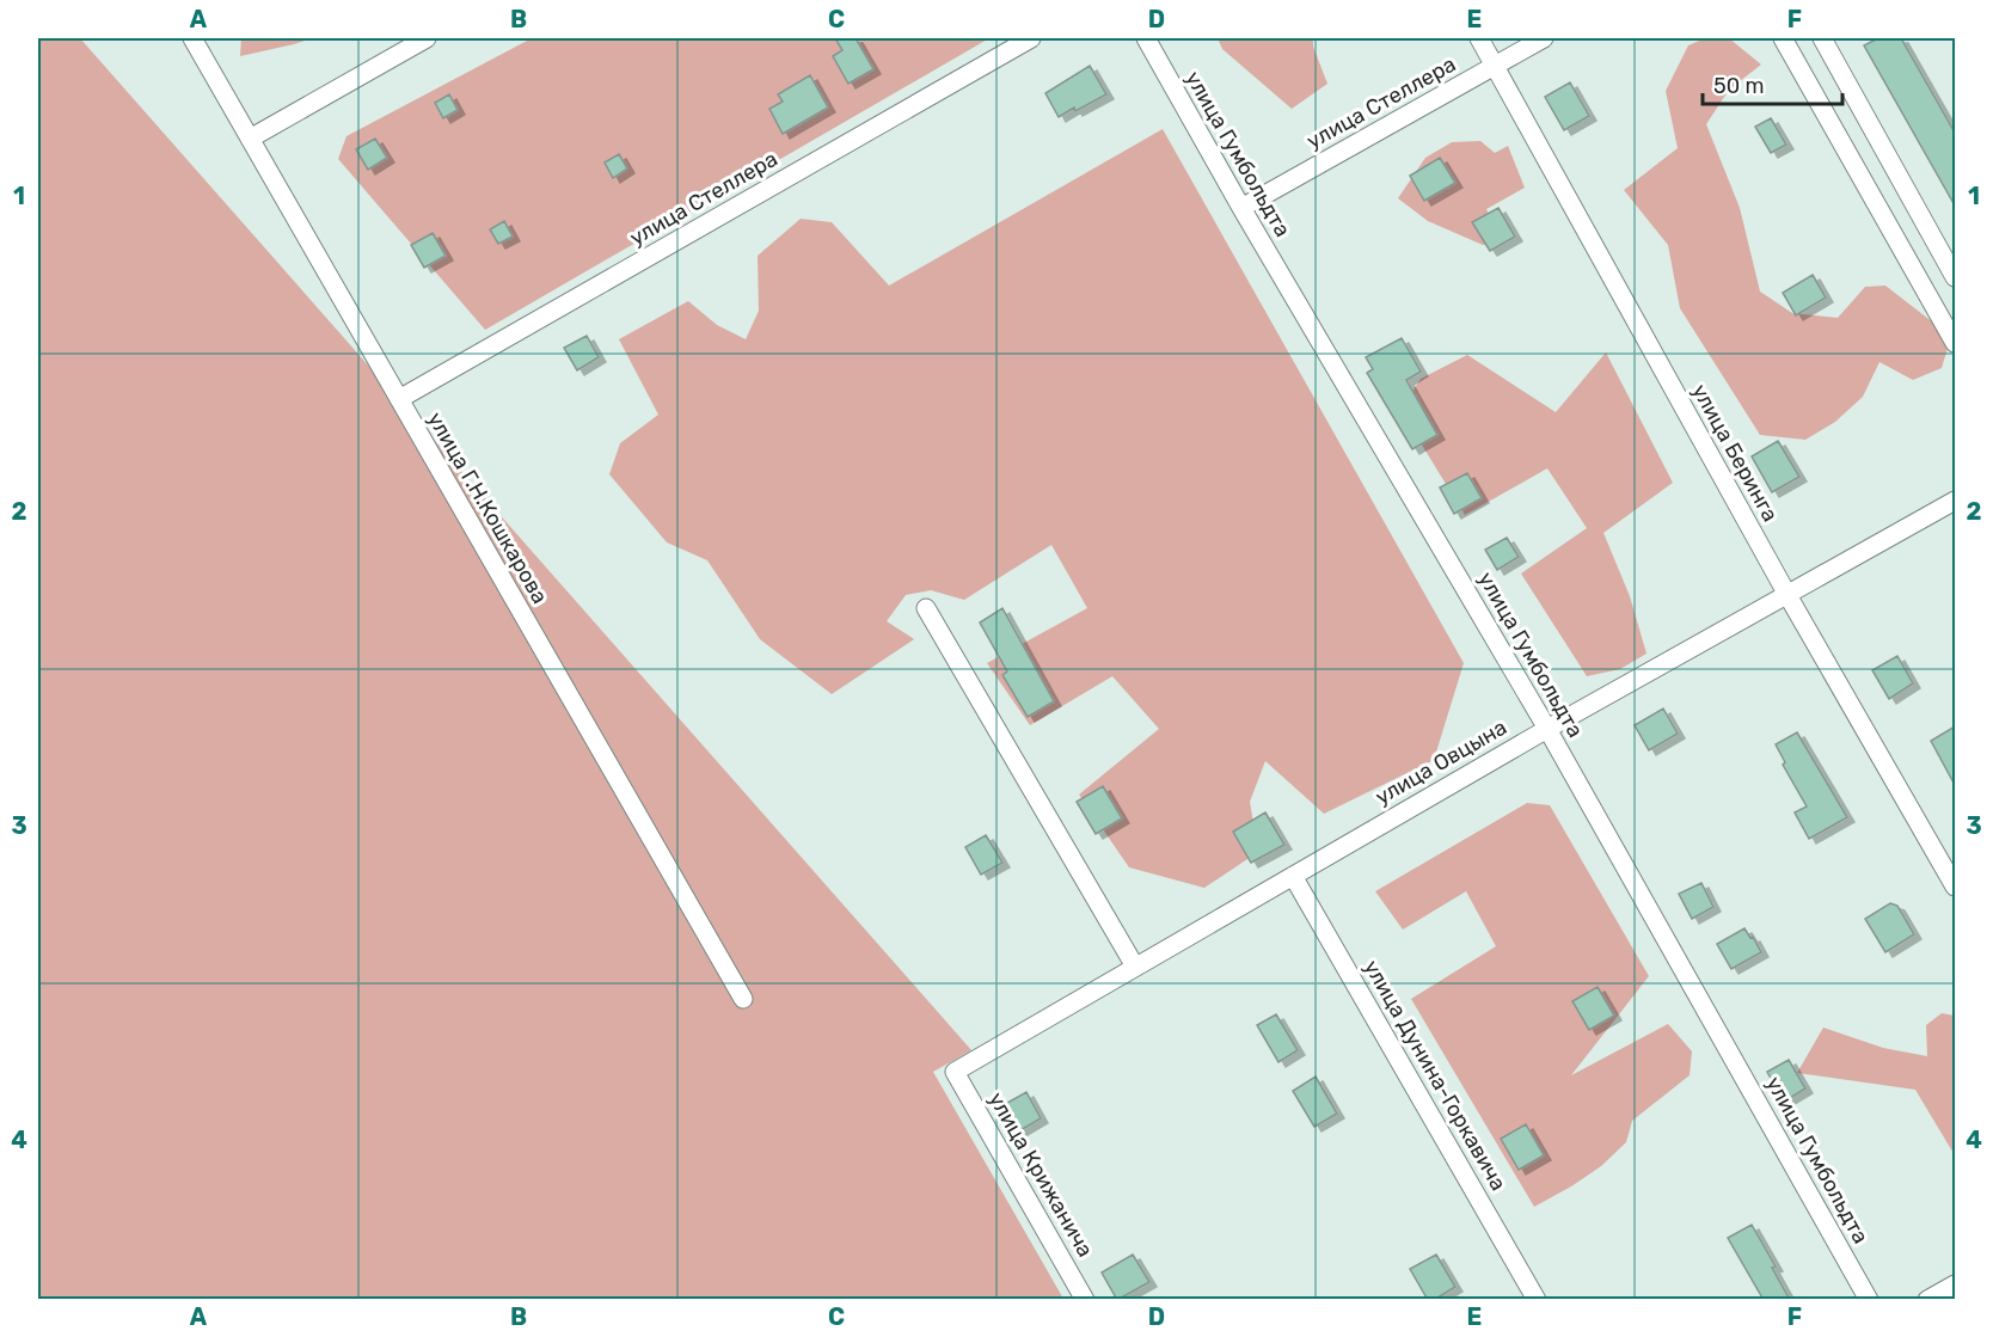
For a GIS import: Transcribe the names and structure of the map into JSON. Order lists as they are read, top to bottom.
{
  "streets": {
    "street": [
      "улица Стеллера",
      "улица Гумбольдта",
      "улица Беринга",
      "улица Г.Н.Кошкарова",
      "улица Овцына",
      "улица Дунина-Горкавича",
      "улица Крижанича"
    ]
  },
  "crossings": [
    ["улица Стеллера", "улица Гумбольдта"],
    ["улица Стеллера", "улица Беринга"],
    ["улица Стеллера", "улица Г.Н.Кошкарова"],
    ["улица Гумбольдта", "улица Овцына"],
    ["улица Беринга", "улица Овцына"],
    ["улица Овцына", "улица Дунина-Горкавича"],
    ["улица Овцына", "улица Крижанича"]
  ],
  "scale_bar": "50 m",
  "grid": {
    "columns": [
      "A",
      "B",
      "C",
      "D",
      "E",
      "F"
    ],
    "rows": [
      "1",
      "2",
      "3",
      "4"
    ]
  }
}
